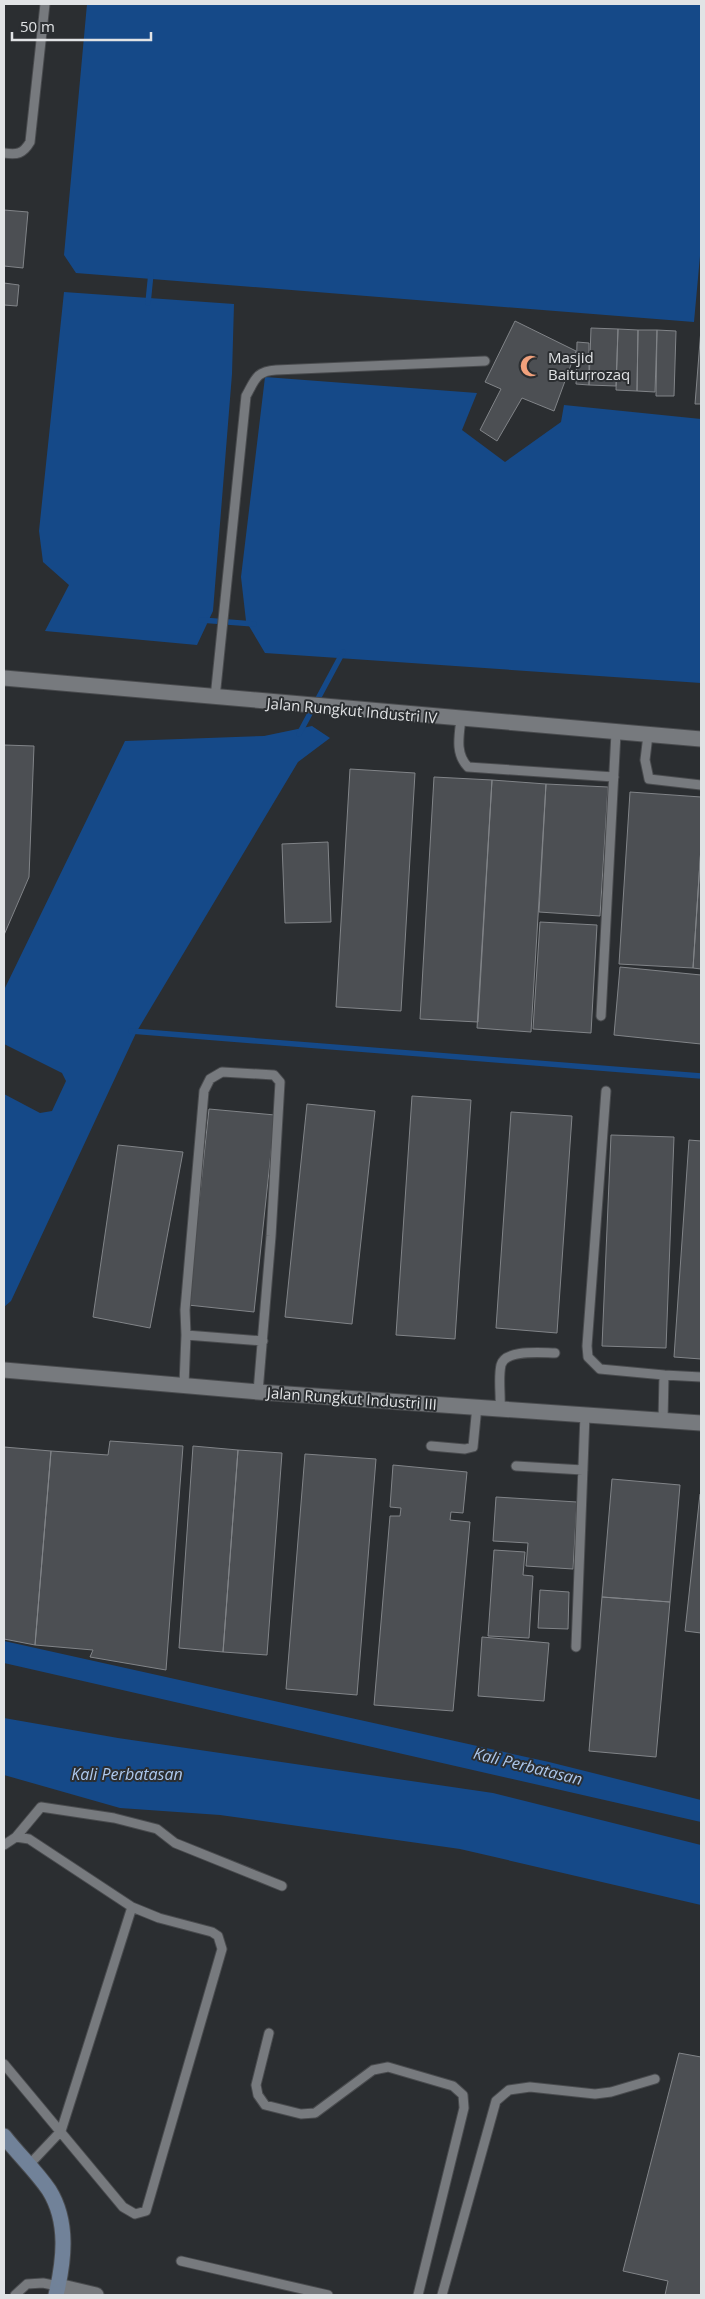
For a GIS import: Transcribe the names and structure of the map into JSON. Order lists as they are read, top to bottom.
{
  "streets": {
    "street": ["Jalan Rungkut Industri IV", "Jalan Rungkut Industri III"]
  },
  "water": ["Kali Perbatasan"],
  "places": {
    "mosque": ["Masjid Baiturrozaq"]
  },
  "scale_bar": "50 m"
}
